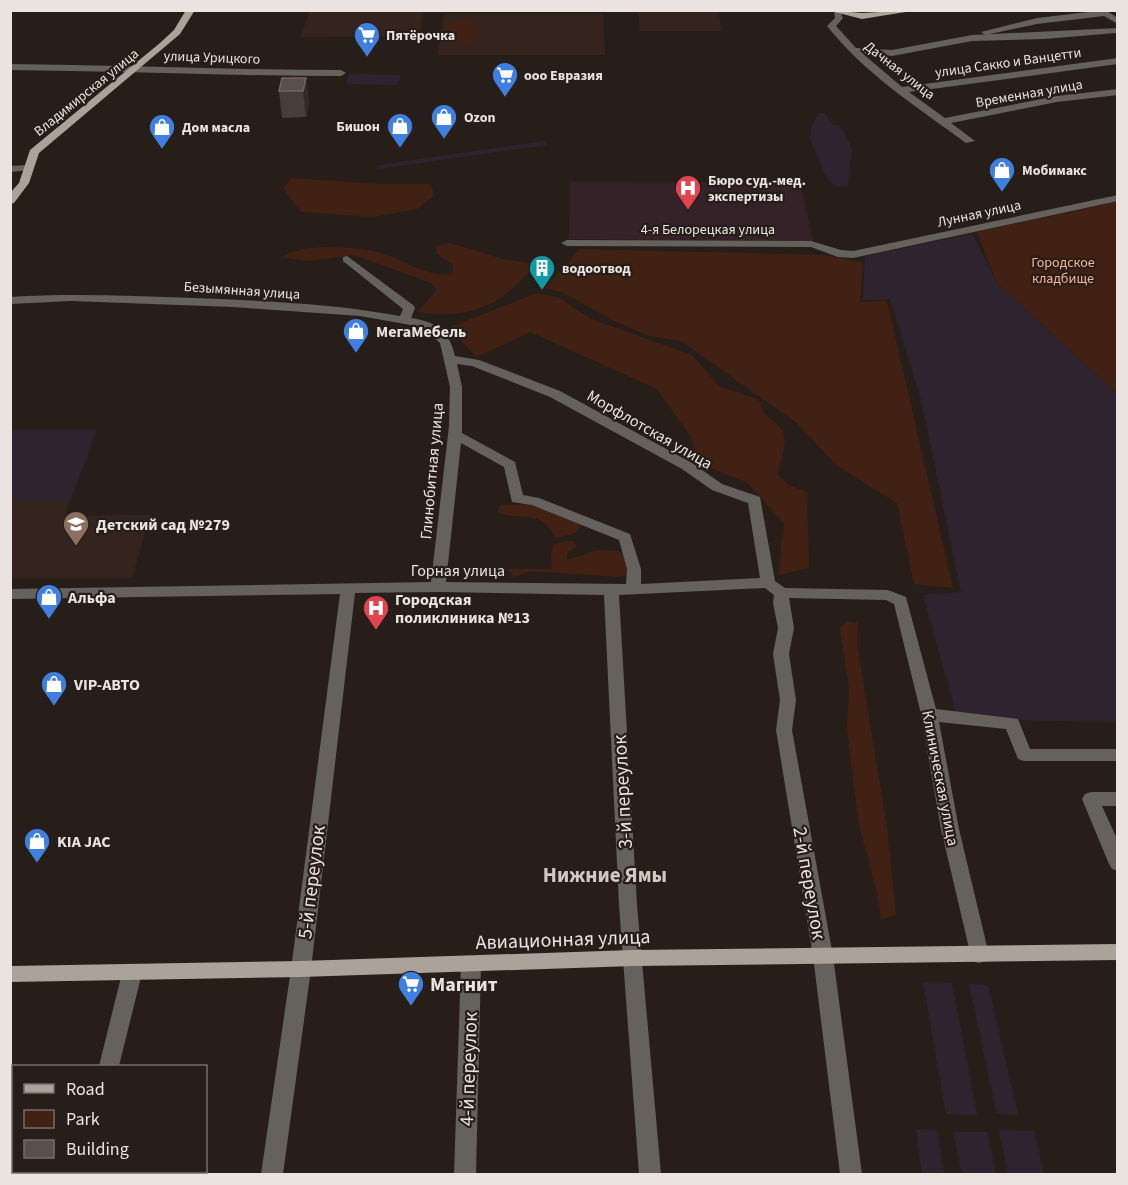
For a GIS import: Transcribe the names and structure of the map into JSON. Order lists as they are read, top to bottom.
{
  "streets": {
    "main road": ["Владимирская улица", "Авиационная улица"],
    "street": [
      "улица Урицкого",
      "улица Сакко и Ванцетти",
      "Дачная улица",
      "Временная улица",
      "Лунная улица",
      "4-я Белорецкая улица",
      "Безымянная улица",
      "Морфлотская улица",
      "Глинобитная улица",
      "Горная улица",
      "Клиническая улица",
      "3-й переулок",
      "5-й переулок",
      "2-й переулок",
      "4-й переулок"
    ]
  },
  "crossings": [
    ["улица Урицкого", "Владимирская улица"],
    ["улица Сакко и Ванцетти", "Дачная улица"],
    ["Дачная улица", "Временная улица"],
    ["Лунная улица", "4-я Белорецкая улица"],
    ["Безымянная улица", "Морфлотская улица"],
    ["Безымянная улица", "Глинобитная улица"],
    ["Морфлотская улица", "Глинобитная улица"],
    ["Морфлотская улица", "Горная улица"],
    ["Глинобитная улица", "Горная улица"],
    ["Горная улица", "3-й переулок"],
    ["Горная улица", "5-й переулок"],
    ["Клиническая улица", "2-й переулок"],
    ["Клиническая улица", "Авиационная улица"],
    ["3-й переулок", "Авиационная улица"],
    ["5-й переулок", "Авиационная улица"],
    ["2-й переулок", "Авиационная улица"],
    ["Авиационная улица", "4-й переулок"]
  ],
  "districts": ["Нижние Ямы"],
  "parks": ["Городское кладбище"],
  "places": {
    "supermarket": ["Пятёрочка", "ооо Евразия", "Магнит"],
    "shop": [
      "Ozon",
      "Бишон",
      "Дом масла",
      "Мобимакс",
      "МегаМебель",
      "Альфа",
      "VIP-АВТО",
      "KIA JAC"
    ],
    "hospital": ["Бюро суд.-мед. экспертизы", "Городская поликлиника №13"],
    "building": ["водоотвод"],
    "school or university": ["Детский сад №279"]
  },
  "legend": ["Road", "Park", "Building"]
}
